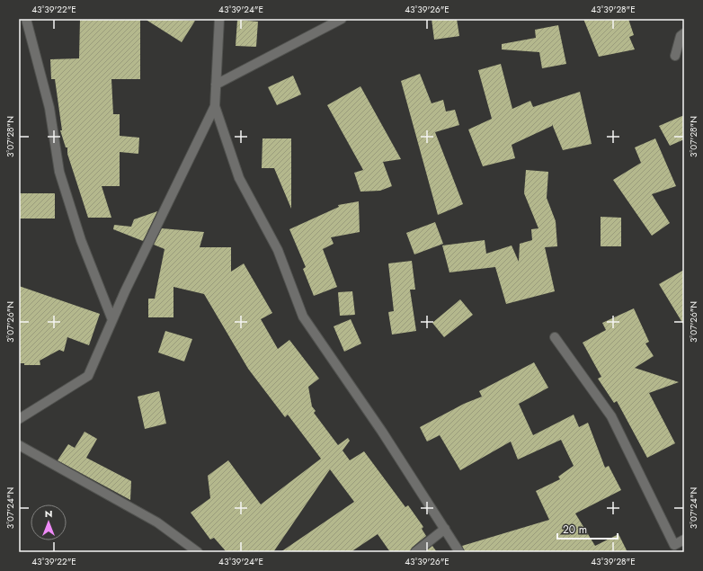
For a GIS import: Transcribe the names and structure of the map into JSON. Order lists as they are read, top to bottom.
{
  "scale_bar": "20 m",
  "north": "top",
  "coordinates": [
    "43°39'22\"E",
    "43°39'24\"E",
    "43°39'26\"E",
    "43°39'28\"E",
    "3°07'28\"N",
    "3°07'26\"N",
    "3°07'24\"N"
  ]
}
